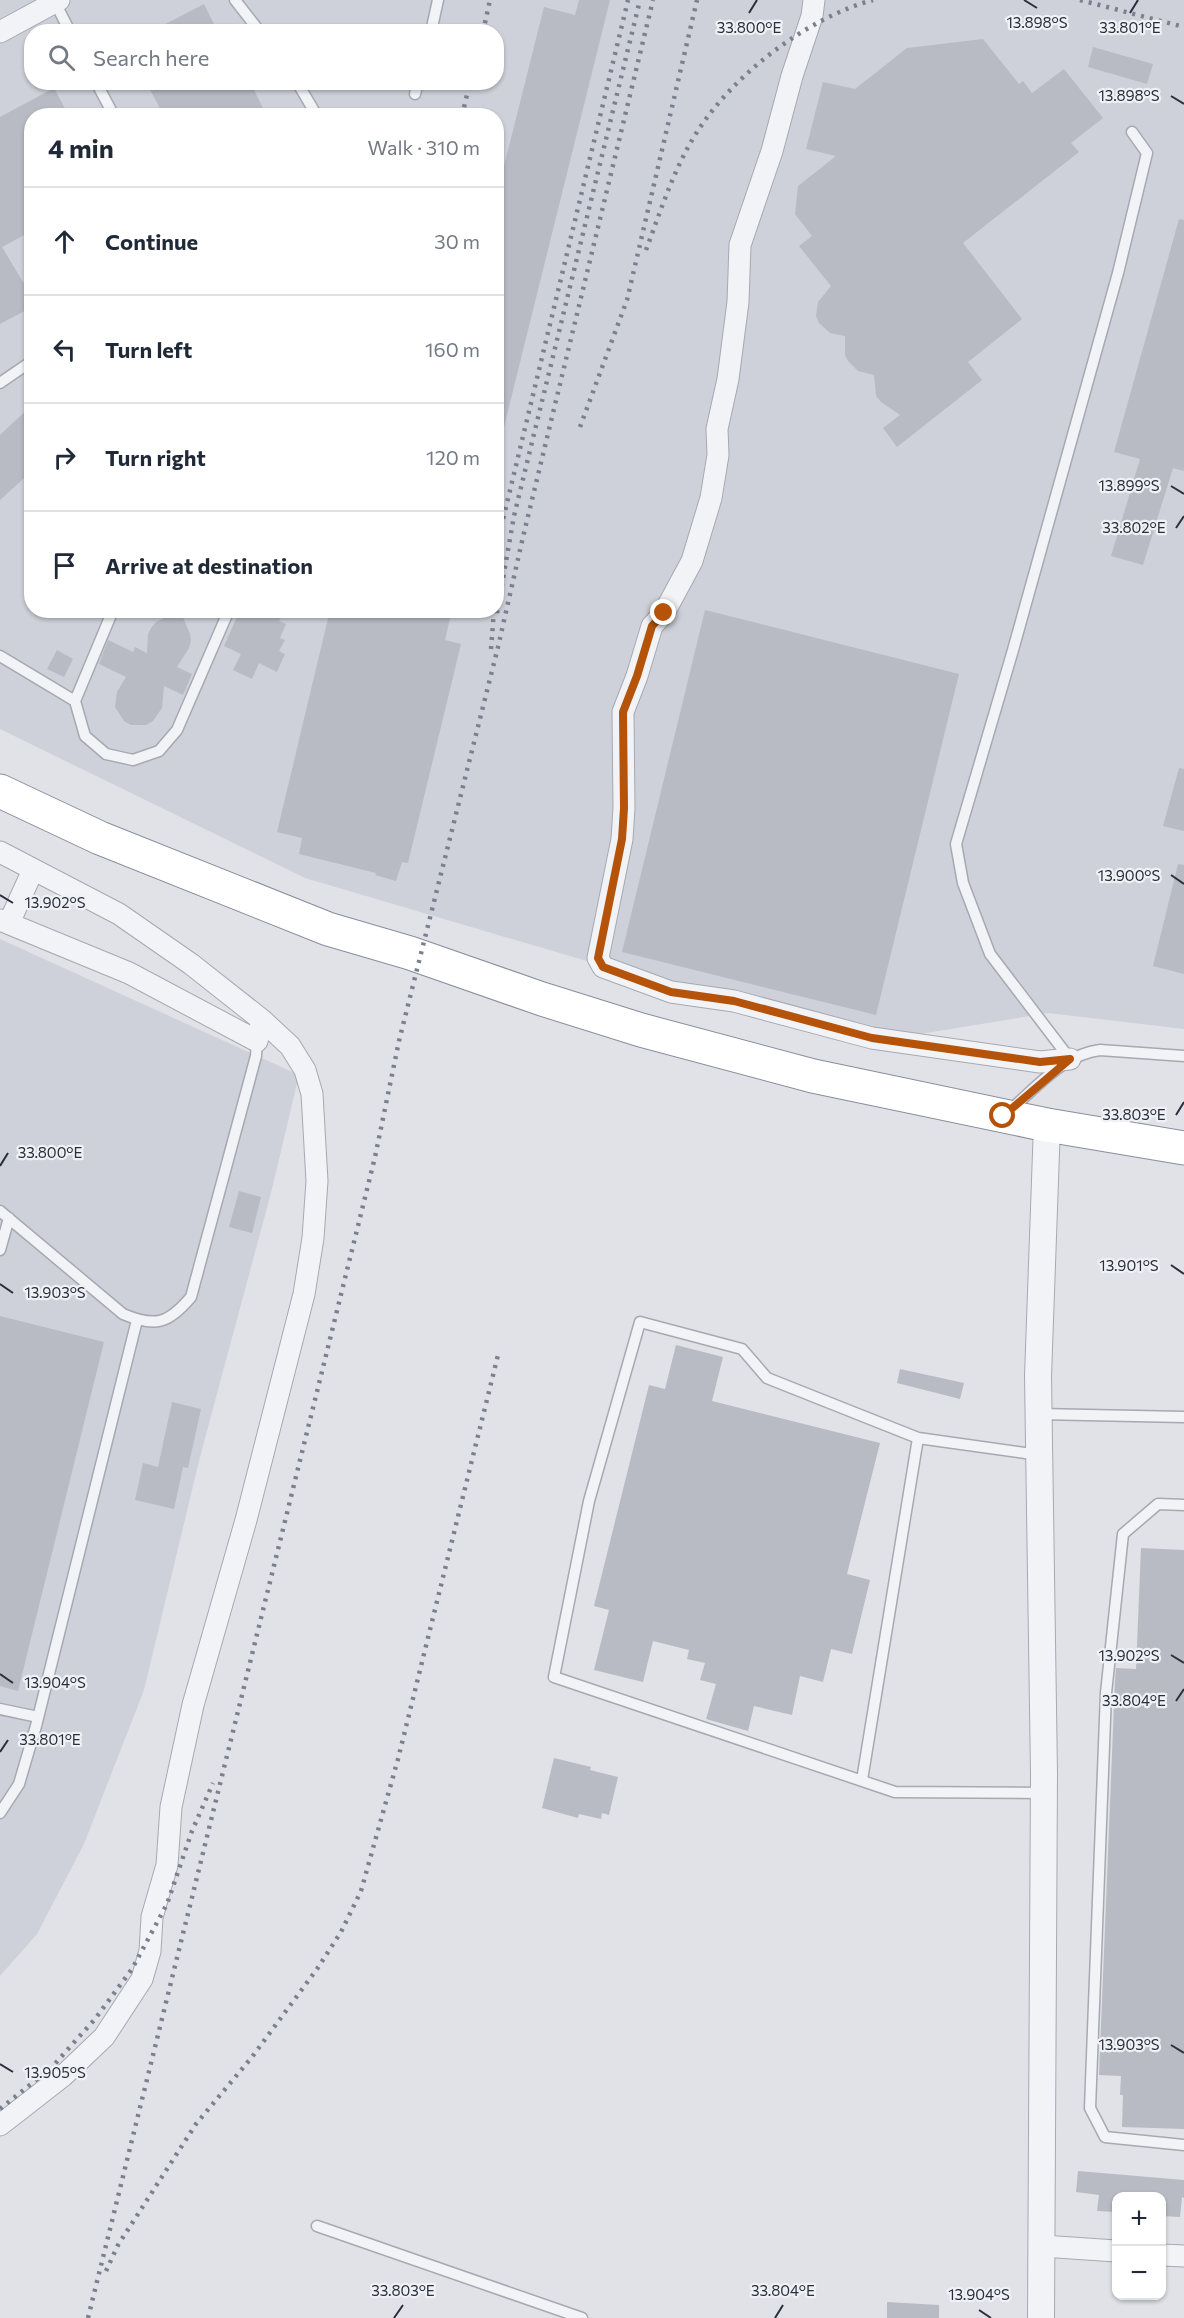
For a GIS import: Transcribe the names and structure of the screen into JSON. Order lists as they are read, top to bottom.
{
  "page": {
    "search": "Search here",
    "heading": ["4 min", "Walk · 310 m"],
    "list": [
      ["Continue", "30 m"],
      ["Turn left", "160 m"],
      ["Turn right", "120 m"],
      "Arrive at destination"
    ],
    "map_buttons": ["+", "−"]
  },
  "coordinates": [
    "13.898°S",
    "33.800°E",
    "33.801°E",
    "13.899°S",
    "33.802°E",
    "13.900°S",
    "13.902°S",
    "33.803°E",
    "13.901°S",
    "13.903°S",
    "13.904°S",
    "33.804°E",
    "13.905°S"
  ]
}
